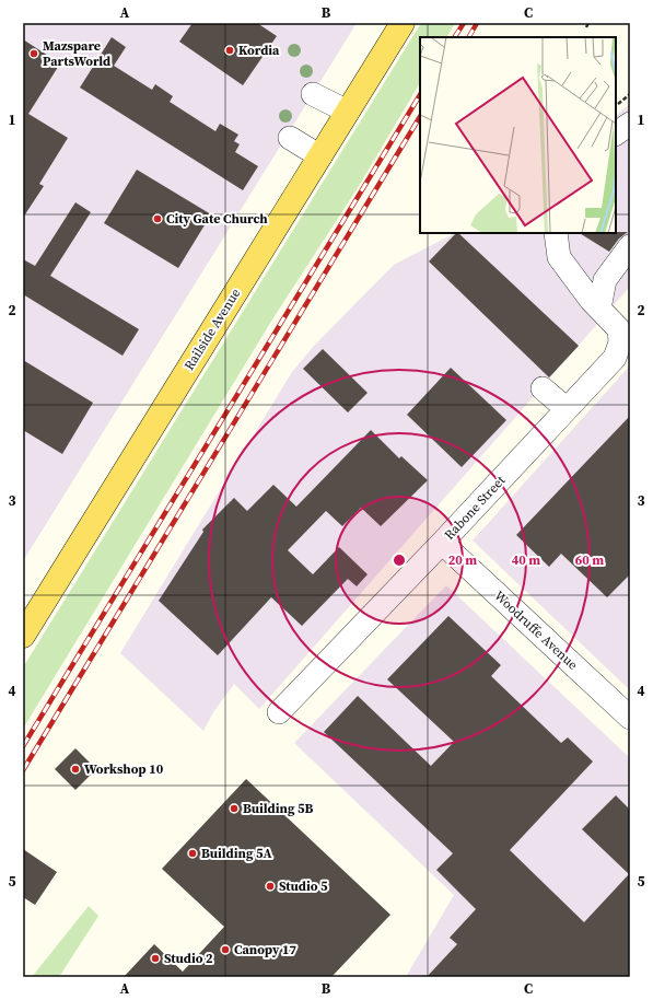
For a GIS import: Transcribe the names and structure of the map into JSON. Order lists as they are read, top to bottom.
{
  "streets": {
    "main road": ["Railside Avenue"],
    "street": ["Rabone Street", "Woodruffe Avenue"]
  },
  "crossings": [
    ["Rabone Street", "Woodruffe Avenue"]
  ],
  "places": [
    "Kordia",
    "Mazspare PartsWorld",
    "City Gate Church",
    "Workshop 10",
    "Building 5B",
    "Building 5A",
    "Studio 5",
    "Canopy 17",
    "Studio 2"
  ],
  "grid": {
    "columns": ["A", "B", "C"],
    "rows": [
      "1",
      "2",
      "3",
      "4",
      "5"
    ]
  },
  "rings": ["20 m", "40 m", "60 m"]
}
